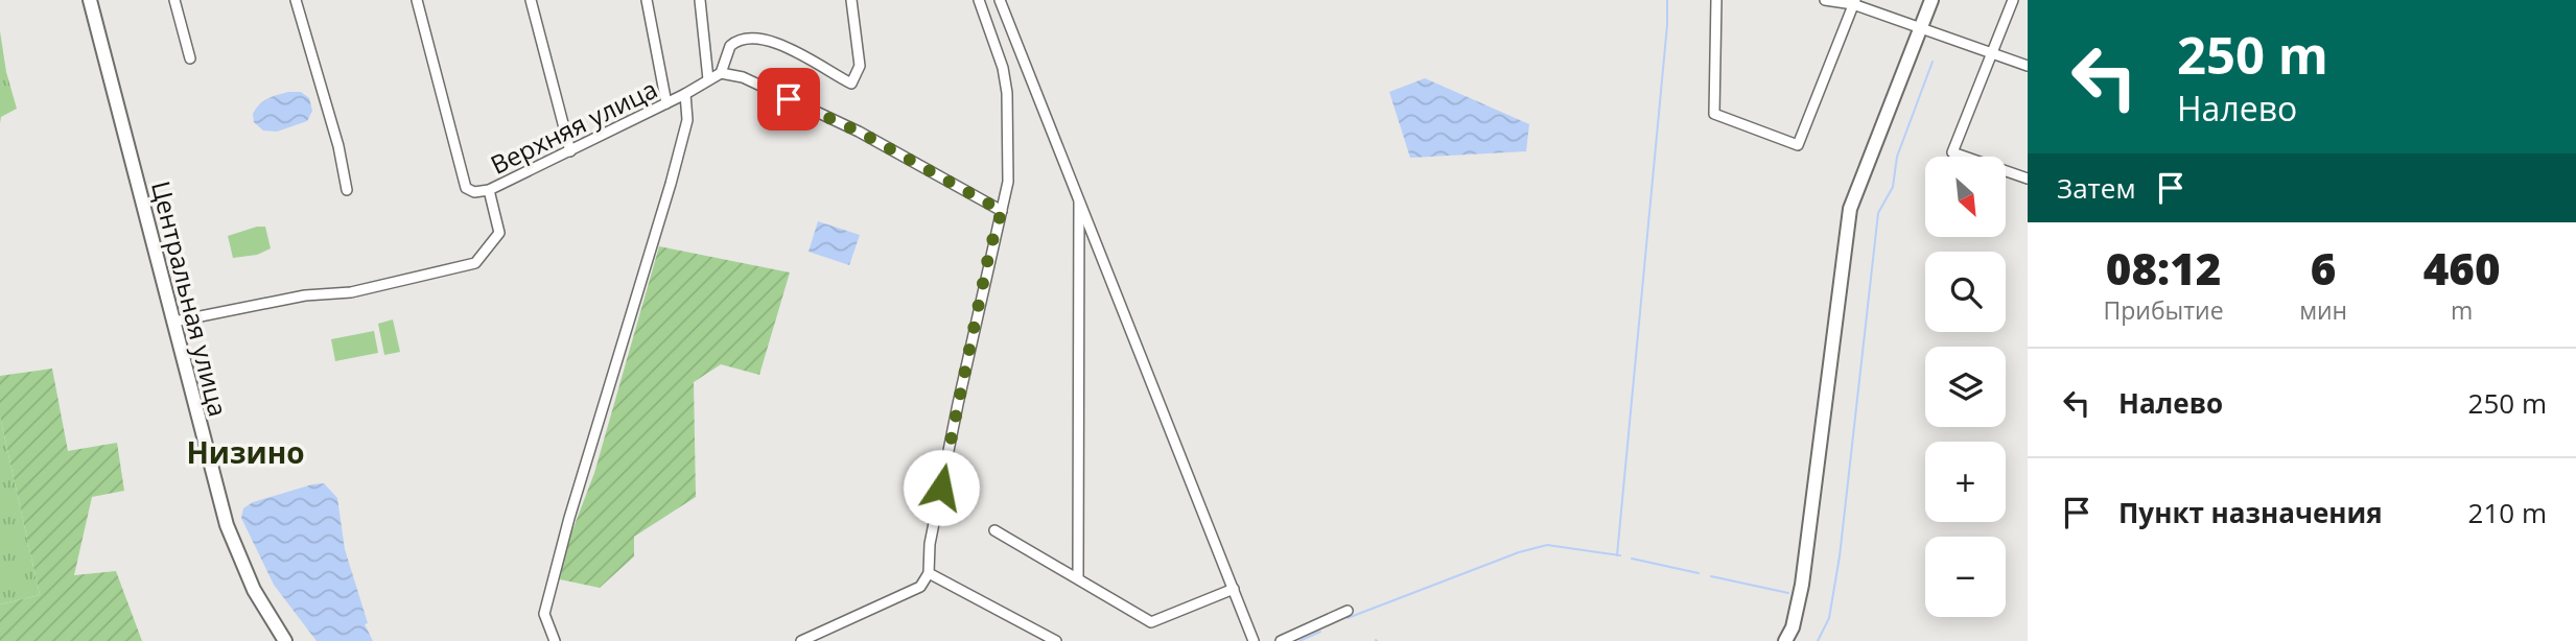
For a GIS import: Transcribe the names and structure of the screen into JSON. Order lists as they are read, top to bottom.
{
  "streets": {
    "street": ["Верхняя улица", "Центральная улица"]
  },
  "crossings": [
    ["Верхняя улица", "Центральная улица"]
  ],
  "districts": ["Низино"],
  "north": "bottom right",
  "page": {
    "turn": ["250 m", "Налево"],
    "then": "Затем",
    "map_buttons": ["+", "−"],
    "eta": [
      "08:12",
      "Прибытие",
      "6",
      "мин",
      "460",
      "m"
    ],
    "list": [
      {
        "name": "Налево",
        "value": "250 m"
      },
      {
        "name": "Пункт назначения",
        "value": "210 m"
      }
    ]
  }
}
